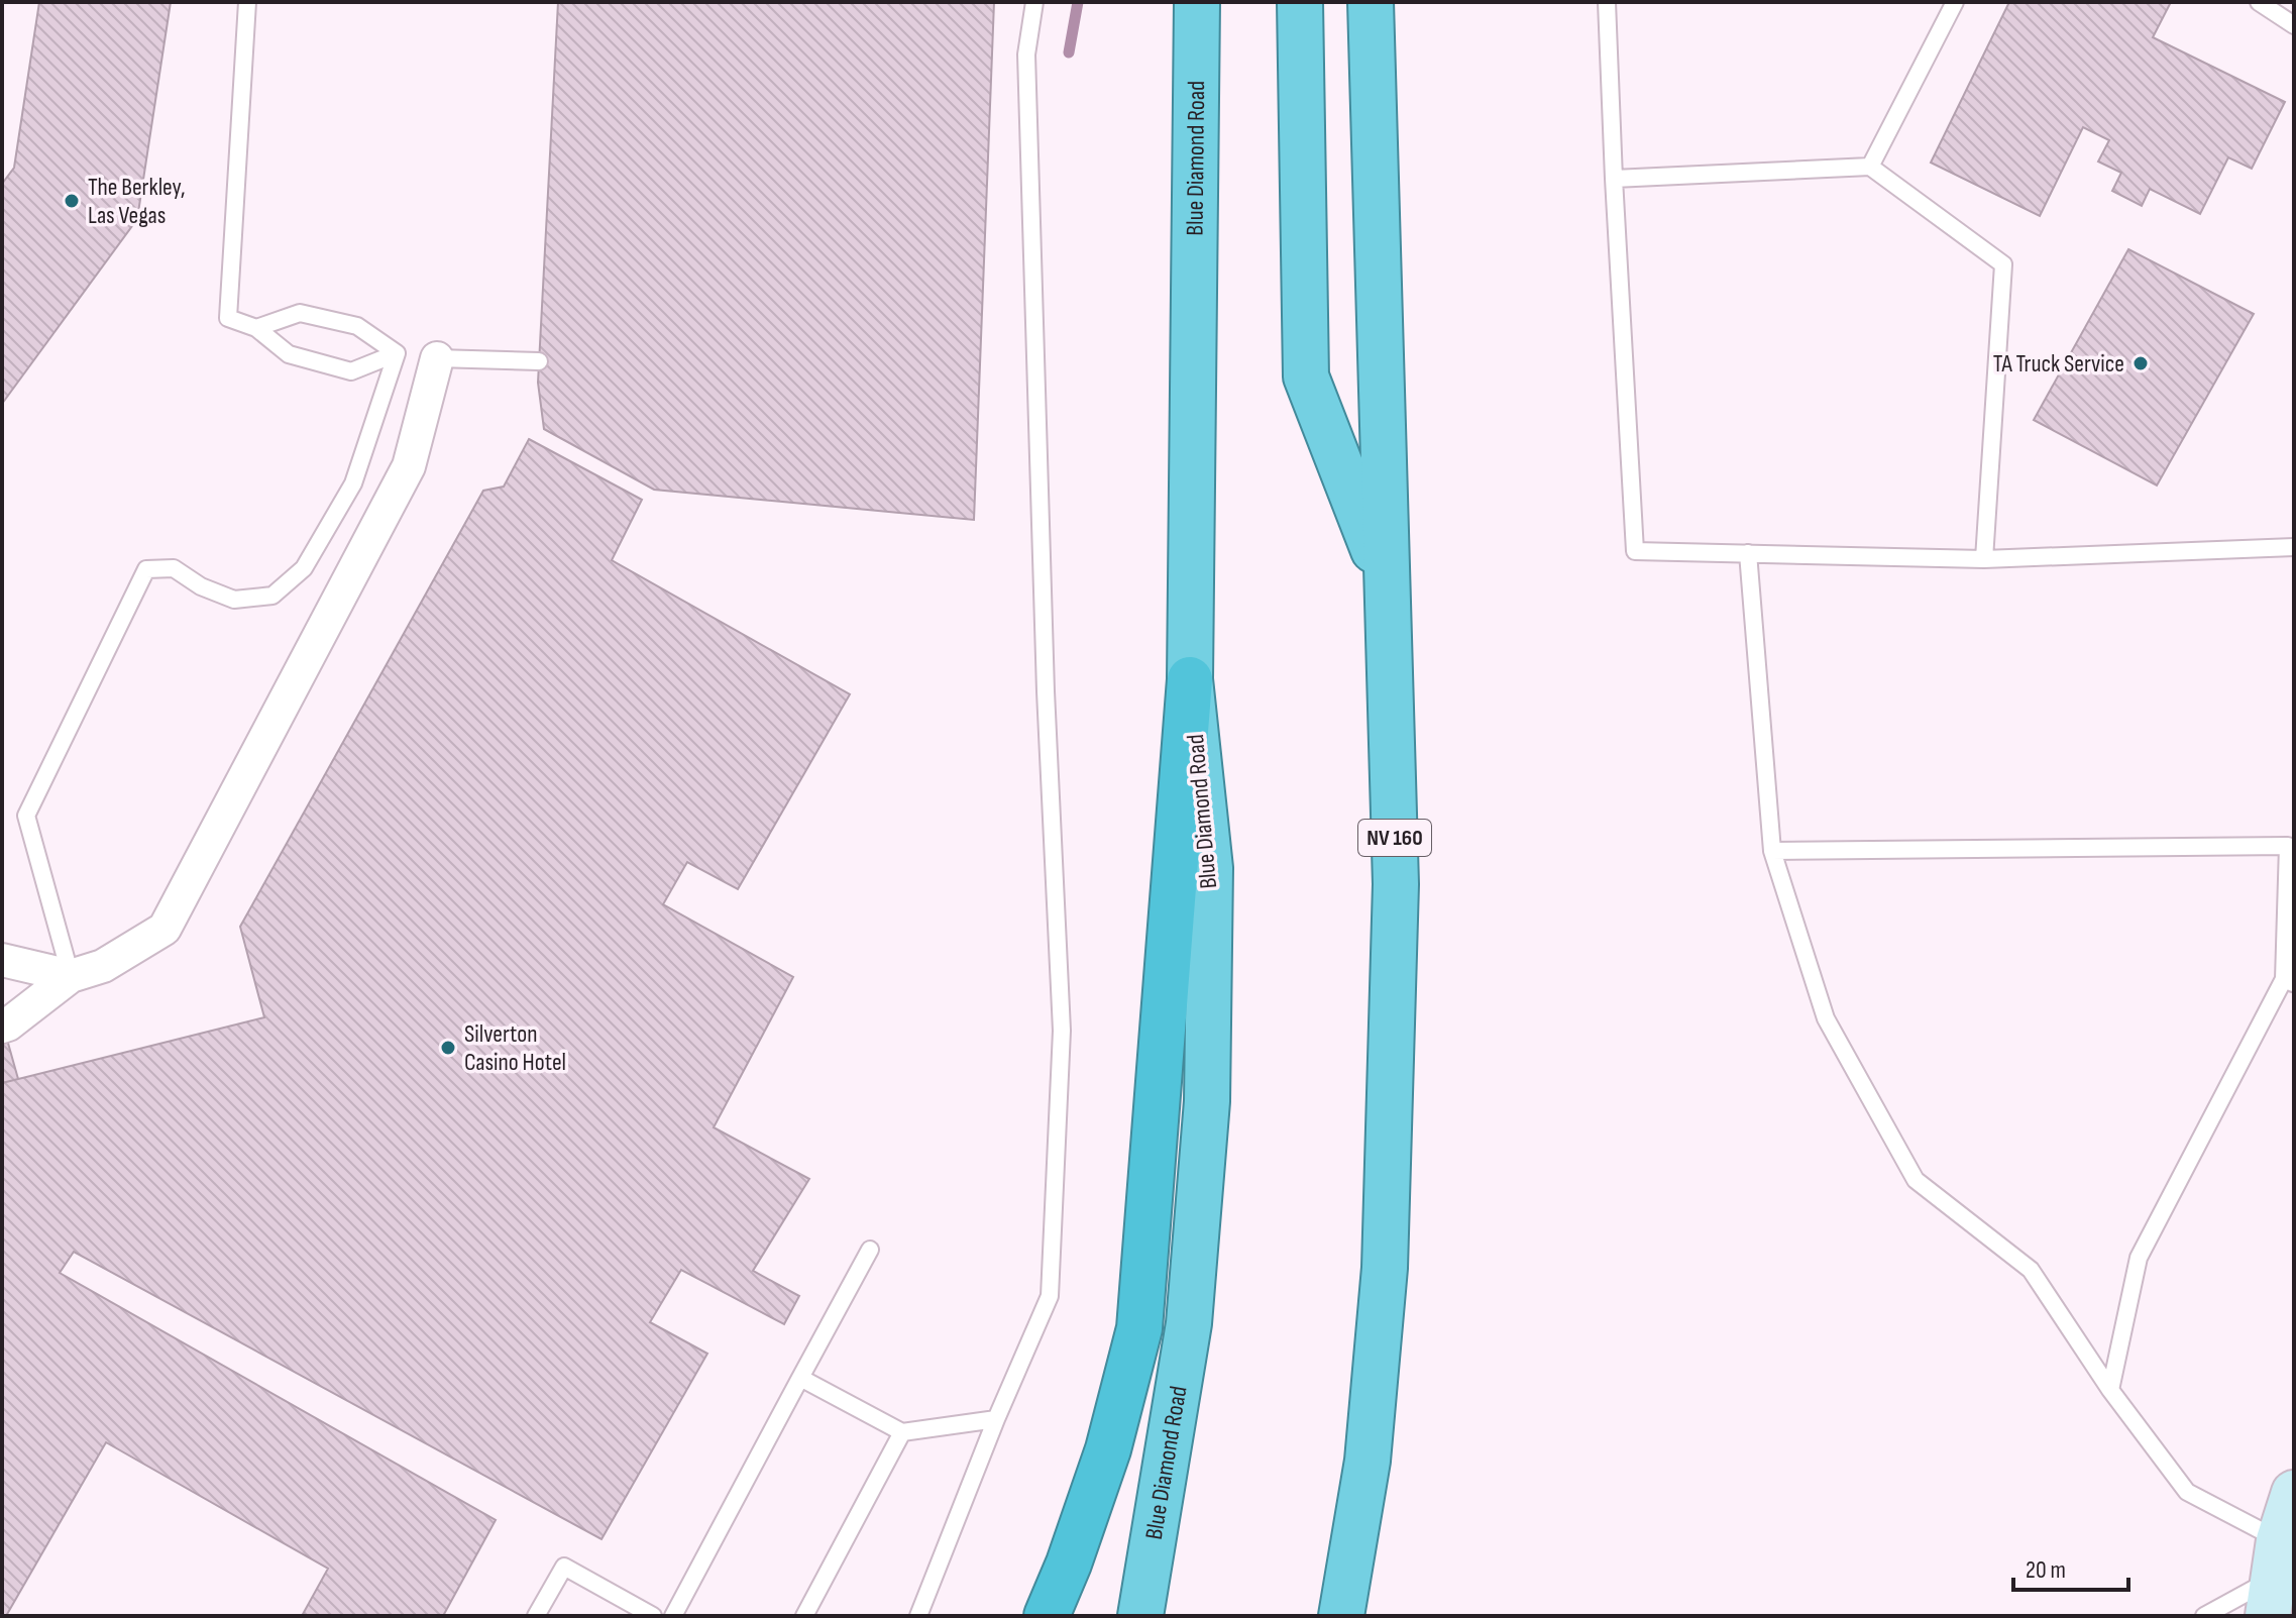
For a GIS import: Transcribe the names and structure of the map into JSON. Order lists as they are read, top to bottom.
{
  "streets": {
    "highway": ["Blue Diamond Road", "NV 160"]
  },
  "places": ["The Berkley, Las Vegas", "TA Truck Service", "Silverton Casino Hotel"],
  "scale_bar": "20 m"
}
